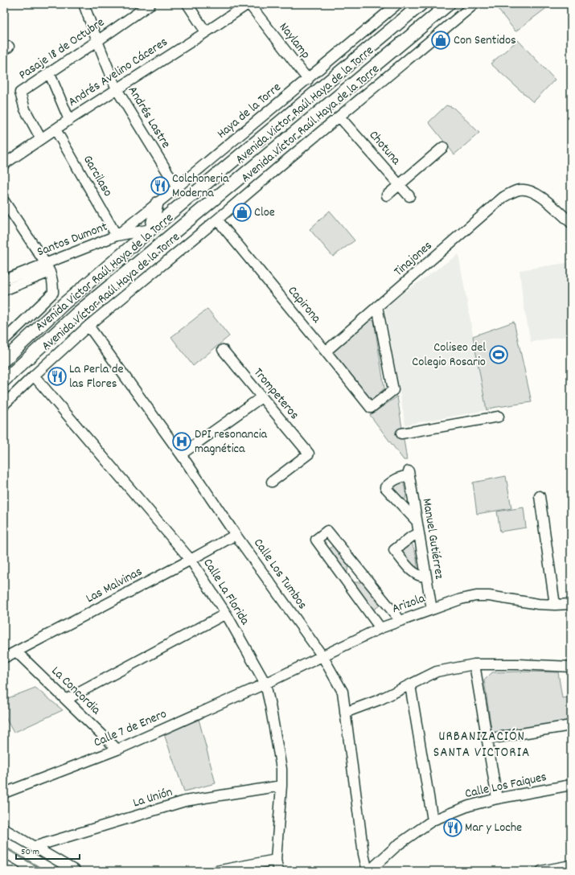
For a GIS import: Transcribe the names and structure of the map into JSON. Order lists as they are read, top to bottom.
{
  "streets": {
    "main road": ["Avenida Victor Raúl Haya de la Torre"],
    "street": [
      "Naylamp",
      "Pasaje 18 de Octubre",
      "Andrés Avelino Cáceres",
      "Haya de la Torre",
      "Andrés Lastre",
      "Avenida Víctor Raúl Haya de la Torre",
      "Chotuna",
      "Garcilaso",
      "Santos Dumont",
      "Tinajones",
      "Capirona",
      "Trompeteros",
      "Manuel Gutiérrez",
      "Calle Los Tumbos",
      "Las Malvinas",
      "Calle La Florida",
      "Arizola",
      "La Concordia",
      "Calle 7 de Enero",
      "Calle Los Faiques",
      "La Unión"
    ]
  },
  "crossings": [
    ["Naylamp", "Andrés Avelino Cáceres"],
    ["Naylamp", "Haya de la Torre"],
    ["Pasaje 18 de Octubre", "Andrés Avelino Cáceres"],
    ["Pasaje 18 de Octubre", "Andrés Lastre"],
    ["Andrés Avelino Cáceres", "Andrés Lastre"],
    ["Andrés Avelino Cáceres", "Garcilaso"],
    ["Avenida Victor Raúl Haya de la Torre", "Santos Dumont"],
    ["Haya de la Torre", "Andrés Lastre"],
    ["Haya de la Torre", "Garcilaso"],
    ["Haya de la Torre", "Santos Dumont"],
    ["Avenida Víctor Raúl Haya de la Torre", "Chotuna"],
    ["Avenida Víctor Raúl Haya de la Torre", "Capirona"],
    ["Avenida Víctor Raúl Haya de la Torre", "Calle Los Tumbos"],
    ["Avenida Víctor Raúl Haya de la Torre", "Calle La Florida"],
    ["Garcilaso", "Santos Dumont"],
    ["Tinajones", "Capirona"],
    ["Manuel Gutiérrez", "Arizola"],
    ["Calle Los Tumbos", "Las Malvinas"],
    ["Calle Los Tumbos", "Arizola"],
    ["Calle Los Tumbos", "Calle Los Faiques"],
    ["Las Malvinas", "Calle La Florida"],
    ["Las Malvinas", "La Concordia"],
    ["Calle La Florida", "Arizola"],
    ["Calle La Florida", "Calle 7 de Enero"],
    ["Calle La Florida", "La Unión"],
    ["Arizola", "Calle 7 de Enero"],
    ["La Concordia", "Calle 7 de Enero"]
  ],
  "districts": ["URBANIZACIÓN SANTA VICTORIA"],
  "places": {
    "shop": ["Con Sentidos", "Cloe"],
    "restaurant": ["Colchoneria Moderna", "La Perla de las Flores", "Mar y Loche"],
    "sports": ["Coliseo del Colegio Rosario"],
    "hospital": ["DPI resonancia magnética"]
  },
  "scale_bar": "50 m"
}
